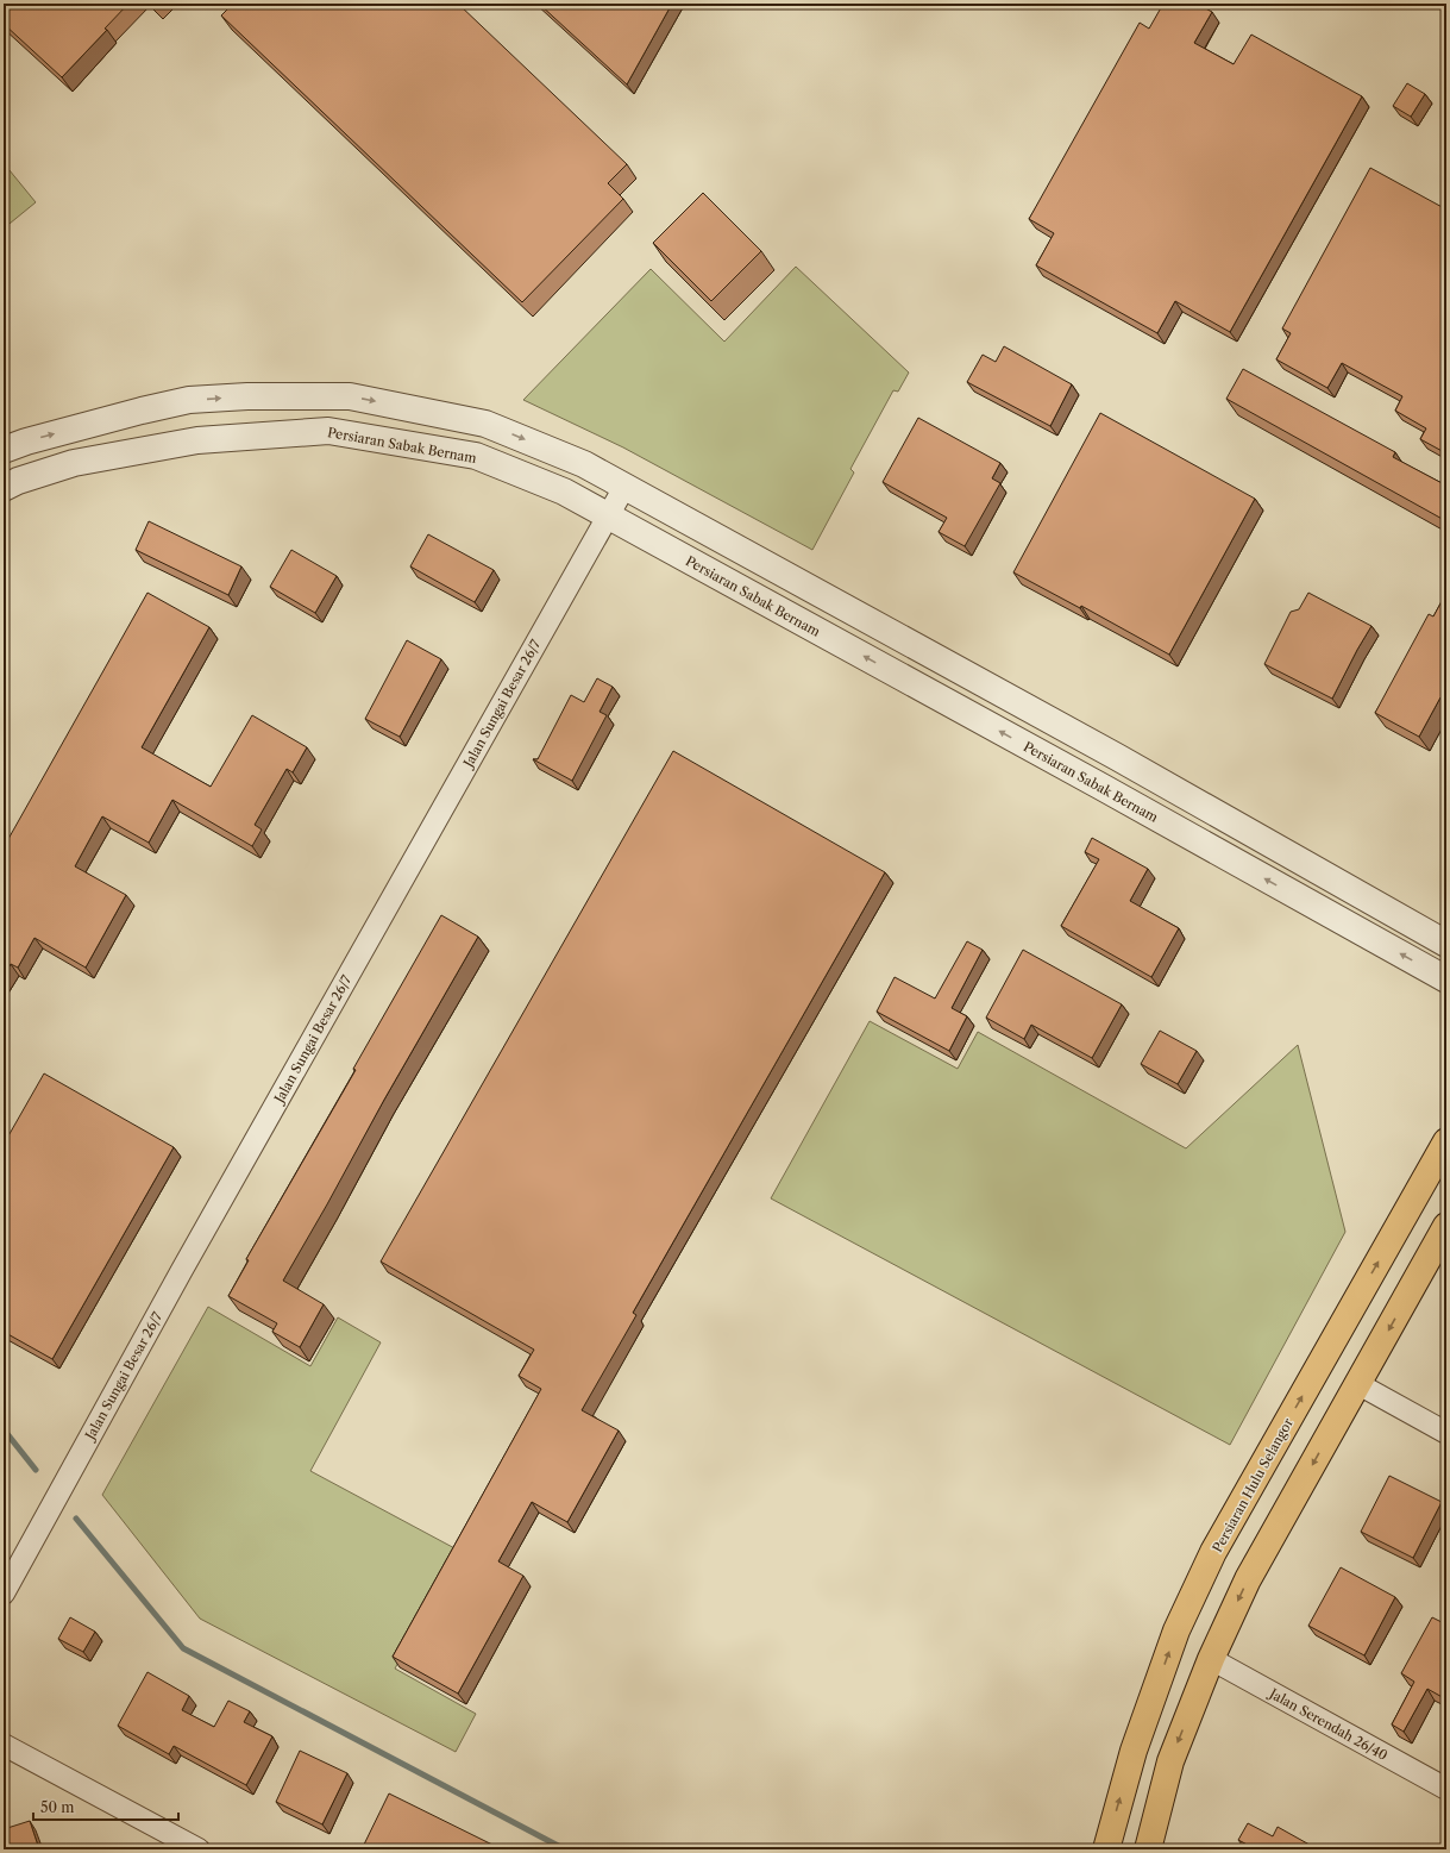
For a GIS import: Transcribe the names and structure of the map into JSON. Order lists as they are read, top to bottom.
{
  "streets": {
    "main road": ["Persiaran Hulu Selangor"],
    "street": ["Persiaran Sabak Bernam", "Jalan Sungai Besar 26/7", "Jalan Serendah 26/40"]
  },
  "crossings": [
    ["Persiaran Sabak Bernam", "Jalan Sungai Besar 26/7"]
  ],
  "scale_bar": "50 m"
}
